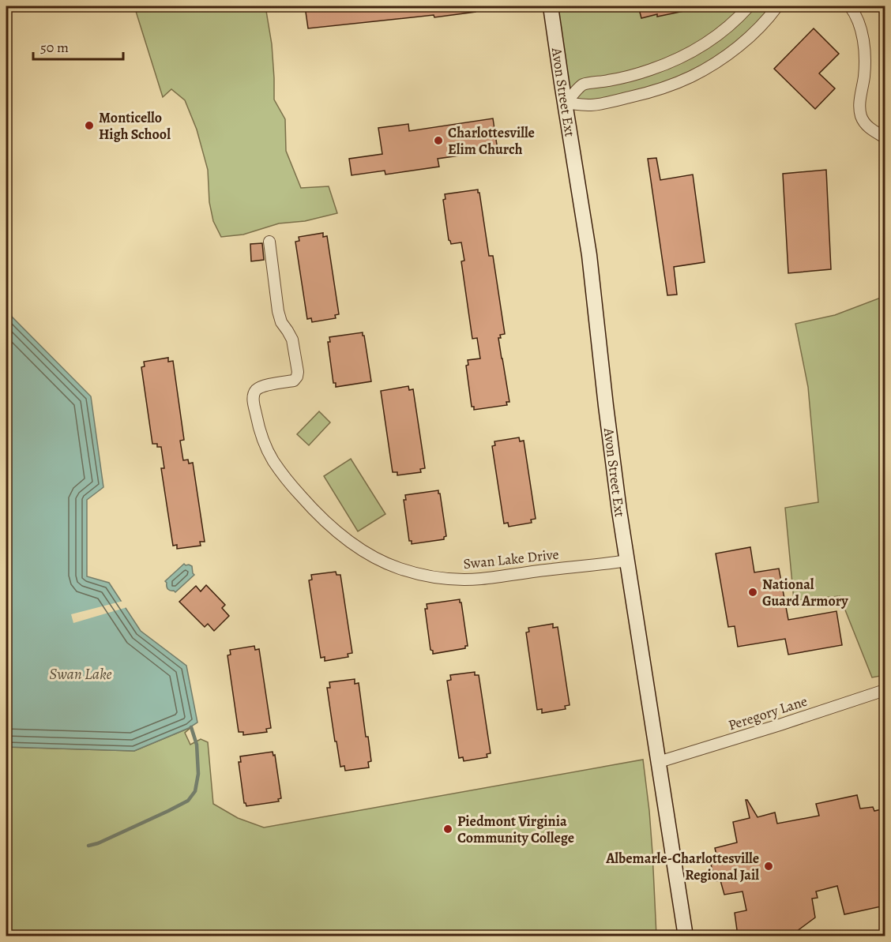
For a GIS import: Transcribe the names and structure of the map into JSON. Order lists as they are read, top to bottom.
{
  "streets": {
    "main road": ["Avon Street Ext"],
    "street": ["Swan Lake Drive", "Peregory Lane"]
  },
  "crossings": [
    ["Avon Street Ext", "Swan Lake Drive"],
    ["Avon Street Ext", "Peregory Lane"]
  ],
  "water": ["Swan Lake"],
  "places": [
    "Monticello High School",
    "Charlottesville Elim Church",
    "National Guard Armory",
    "Piedmont Virginia Community College",
    "Albemarle-Charlottesville Regional Jail"
  ],
  "scale_bar": "50 m"
}
